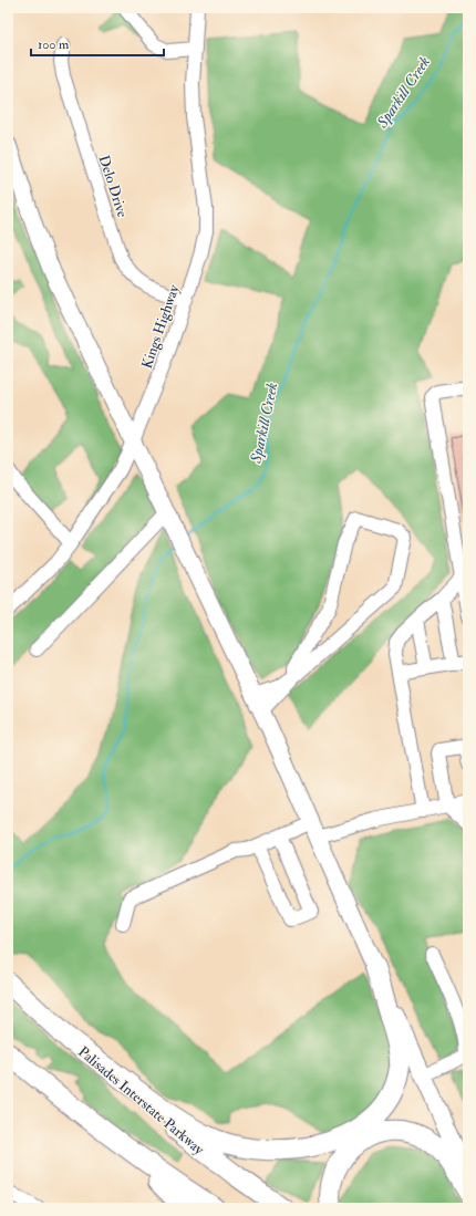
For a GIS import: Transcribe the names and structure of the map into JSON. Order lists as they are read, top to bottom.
{
  "streets": {
    "highway": ["Palisades Interstate Parkway"],
    "street": ["Delo Drive", "Kings Highway"]
  },
  "crossings": [
    ["Delo Drive", "Kings Highway"]
  ],
  "water": ["Sparkill Creek"],
  "scale_bar": "100 m"
}
